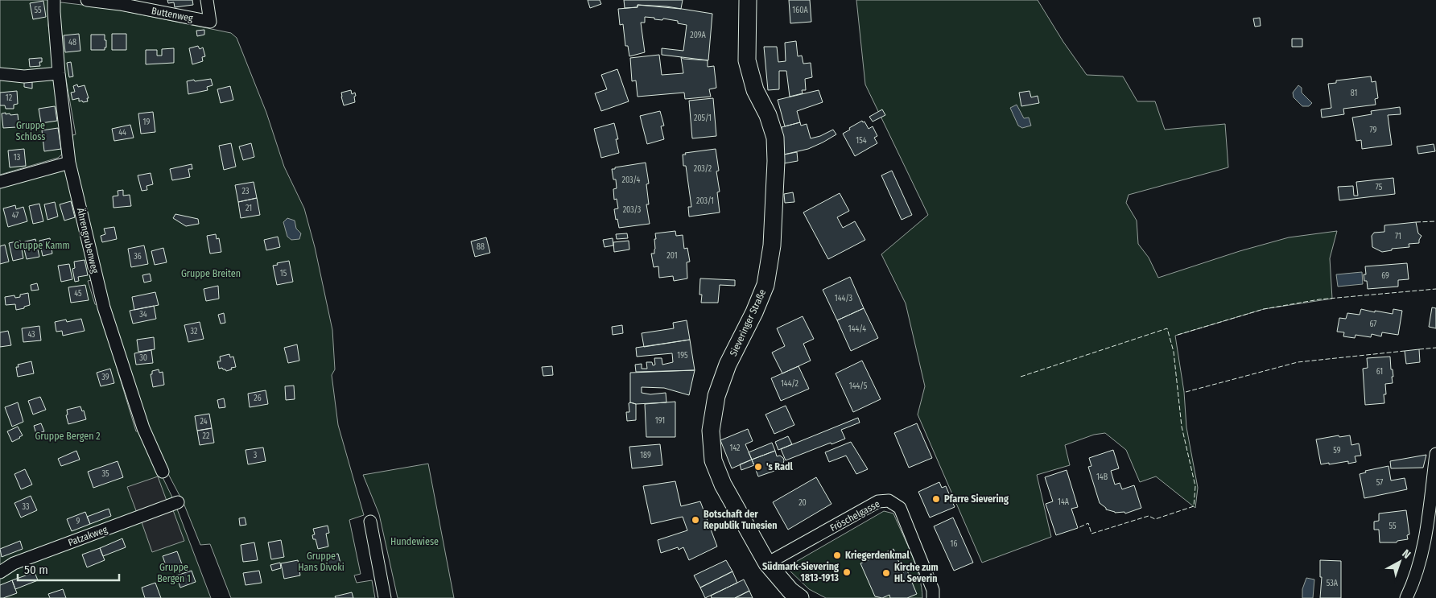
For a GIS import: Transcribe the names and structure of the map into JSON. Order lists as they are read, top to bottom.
{
  "streets": {
    "main road": ["Sieveringer Straße"],
    "street": [
      "Buttenweg",
      "Ährengrubenweg",
      "Fröschelgasse",
      "Patzakweg"
    ]
  },
  "crossings": [
    ["Sieveringer Straße", "Fröschelgasse"]
  ],
  "parks": [
    "Gruppe Schloss",
    "Gruppe Kamm",
    "Gruppe Breiten",
    "Gruppe Bergen 2",
    "Hundewiese",
    "Gruppe Hans Divoki",
    "Gruppe Bergen 1"
  ],
  "places": [
    "'s Radl",
    "Pfarre Sievering",
    "Botschaft der Republik Tunesien",
    "Kriegerdenkmal",
    "Südmark-Sievering 1813-1913",
    "Kirche zum Hl. Severin"
  ],
  "house_numbers": [
    "55",
    "160A",
    "209A",
    "48",
    "81",
    "12",
    "205/1",
    "19",
    "79",
    "44",
    "154",
    "13",
    "203/2",
    "203/4",
    "75",
    "23",
    "203/1",
    "21",
    "203/3",
    "47",
    "71",
    "88",
    "201",
    "36",
    "15",
    "69",
    "45",
    "144/3",
    "34",
    "67",
    "144/4",
    "32",
    "43",
    "195",
    "30",
    "61",
    "39",
    "144/2",
    "144/5",
    "26",
    "191",
    "24",
    "22",
    "142",
    "59",
    "3",
    "189",
    "35",
    "14B",
    "57",
    "14A",
    "20",
    "33",
    "9",
    "55",
    "16",
    "53A"
  ],
  "scale_bar": "50 m",
  "north": "top right"
}
